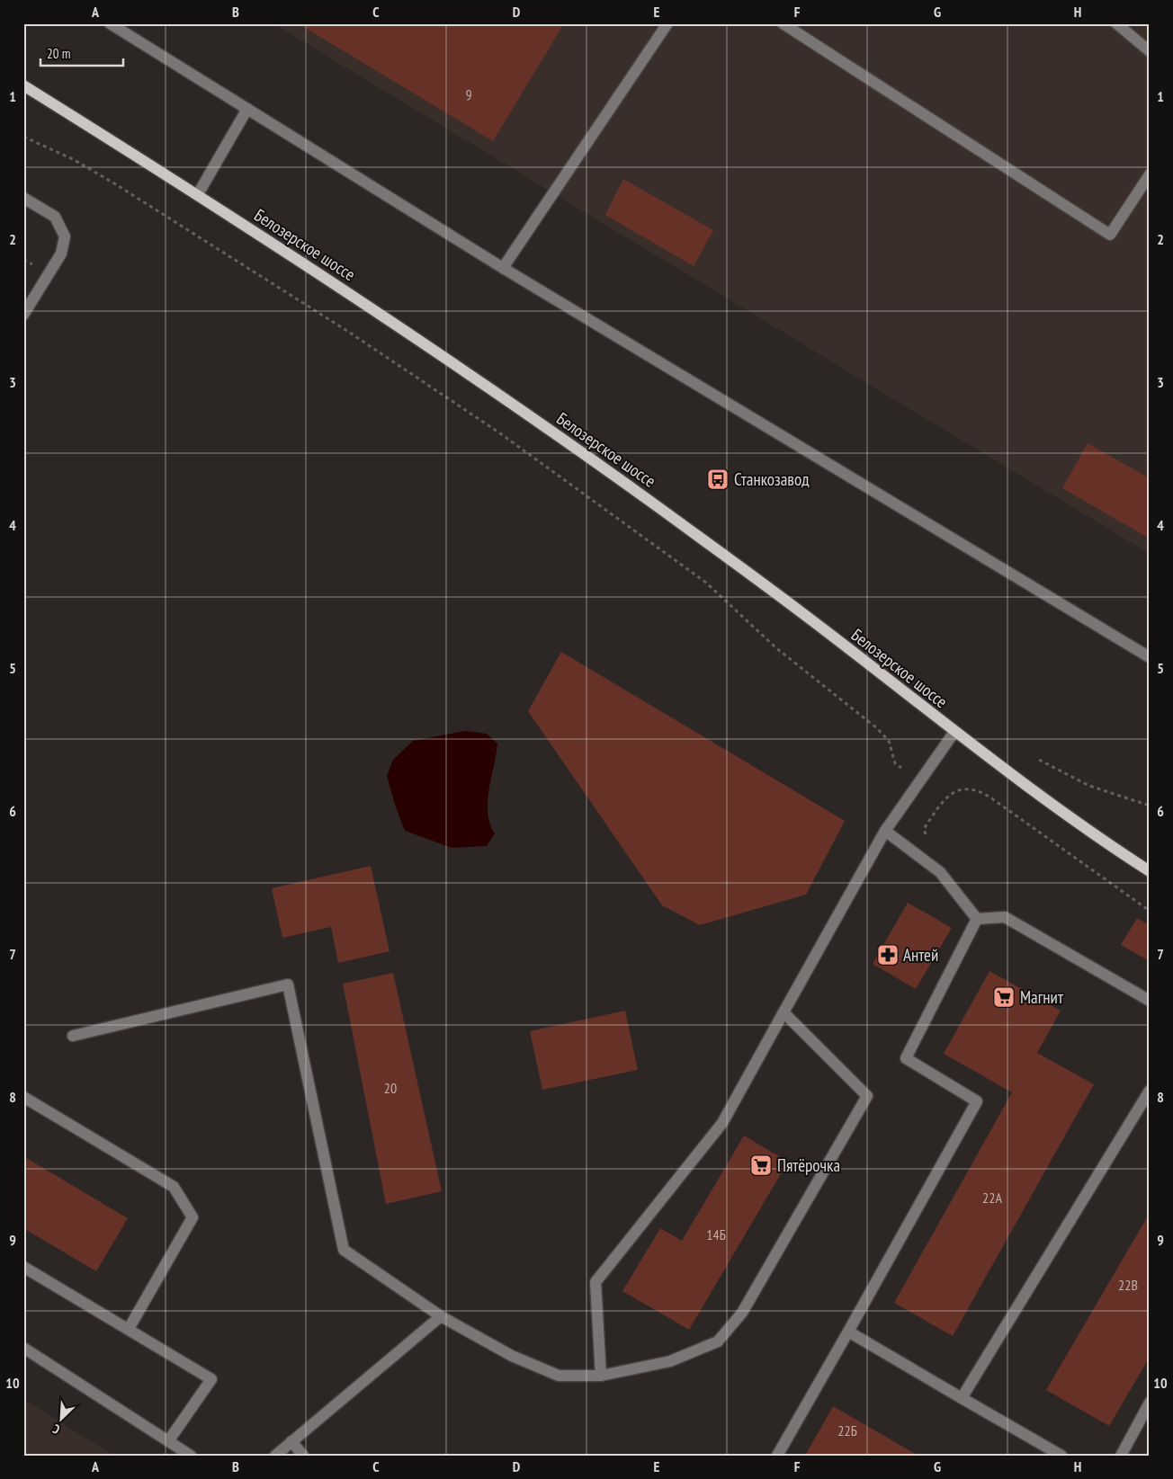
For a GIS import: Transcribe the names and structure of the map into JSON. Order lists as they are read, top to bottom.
{
  "streets": {
    "main road": ["Белозерское шоссе"]
  },
  "places": {
    "bus stop": ["Станкозавод"],
    "pharmacy": ["Антей"],
    "supermarket": ["Магнит", "Пятёрочка"]
  },
  "house_numbers": [
    "9",
    "20",
    "22А",
    "14Б",
    "22В",
    "22Б"
  ],
  "scale_bar": "20 m",
  "north": "bottom left",
  "grid": {
    "columns": [
      "A",
      "B",
      "C",
      "D",
      "E",
      "F",
      "G",
      "H"
    ],
    "rows": [
      "1",
      "2",
      "3",
      "4",
      "5",
      "6",
      "7",
      "8",
      "9",
      "10"
    ]
  }
}
